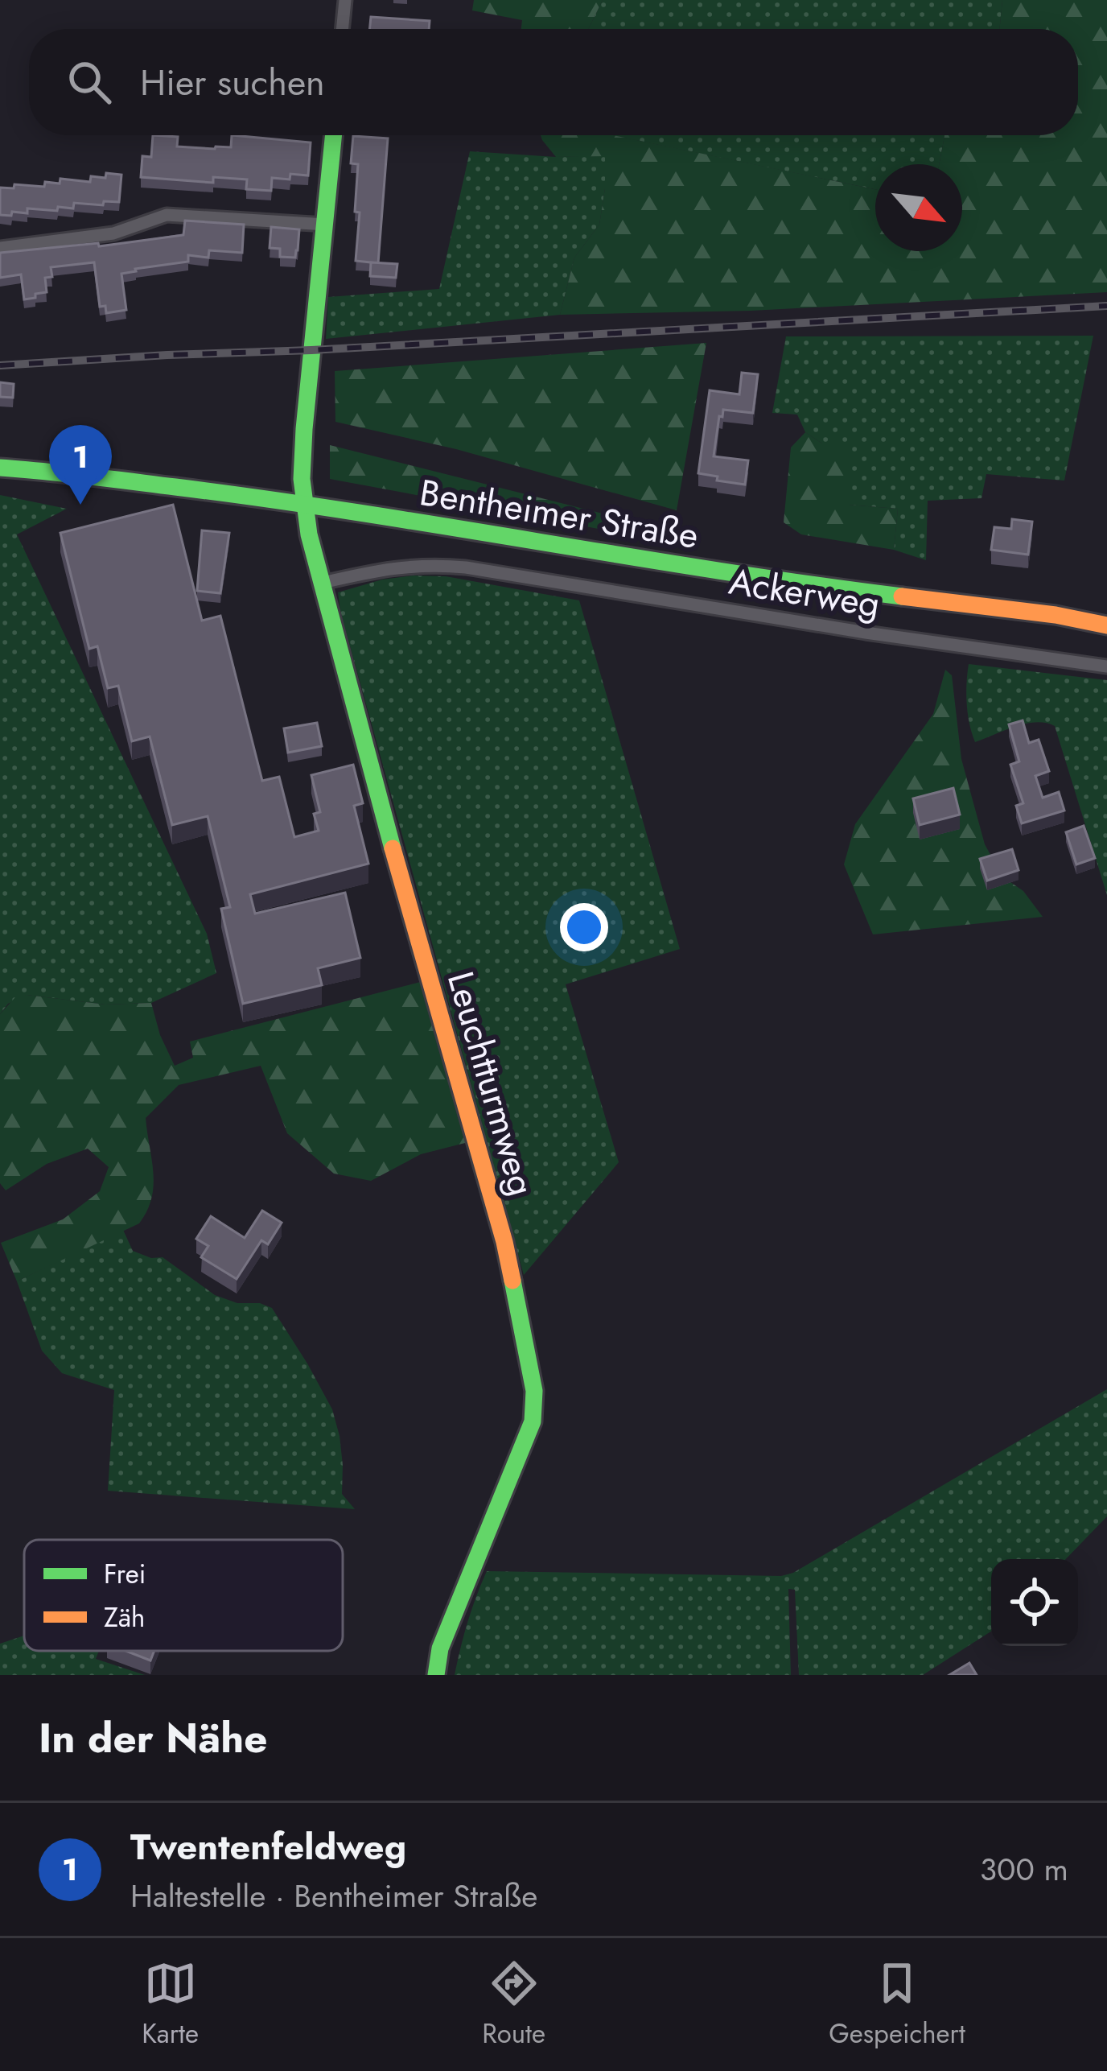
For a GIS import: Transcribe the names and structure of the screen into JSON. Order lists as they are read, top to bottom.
{
  "streets": {
    "street": ["Bentheimer Straße", "Ackerweg", "Leuchtturmweg"]
  },
  "crossings": [
    ["Bentheimer Straße", "Leuchtturmweg"],
    ["Ackerweg", "Leuchtturmweg"]
  ],
  "legend": ["Frei", "Zäh"],
  "north": "bottom right",
  "page": {
    "search": "Hier suchen",
    "pins": "1",
    "heading": "In der Nähe",
    "list": [
      {
        "mark": "1",
        "name": "Twentenfeldweg",
        "note": "Haltestelle · Bentheimer Straße",
        "value": "300 m"
      }
    ],
    "nav": ["Karte", "Route", "Gespeichert"]
  }
}
